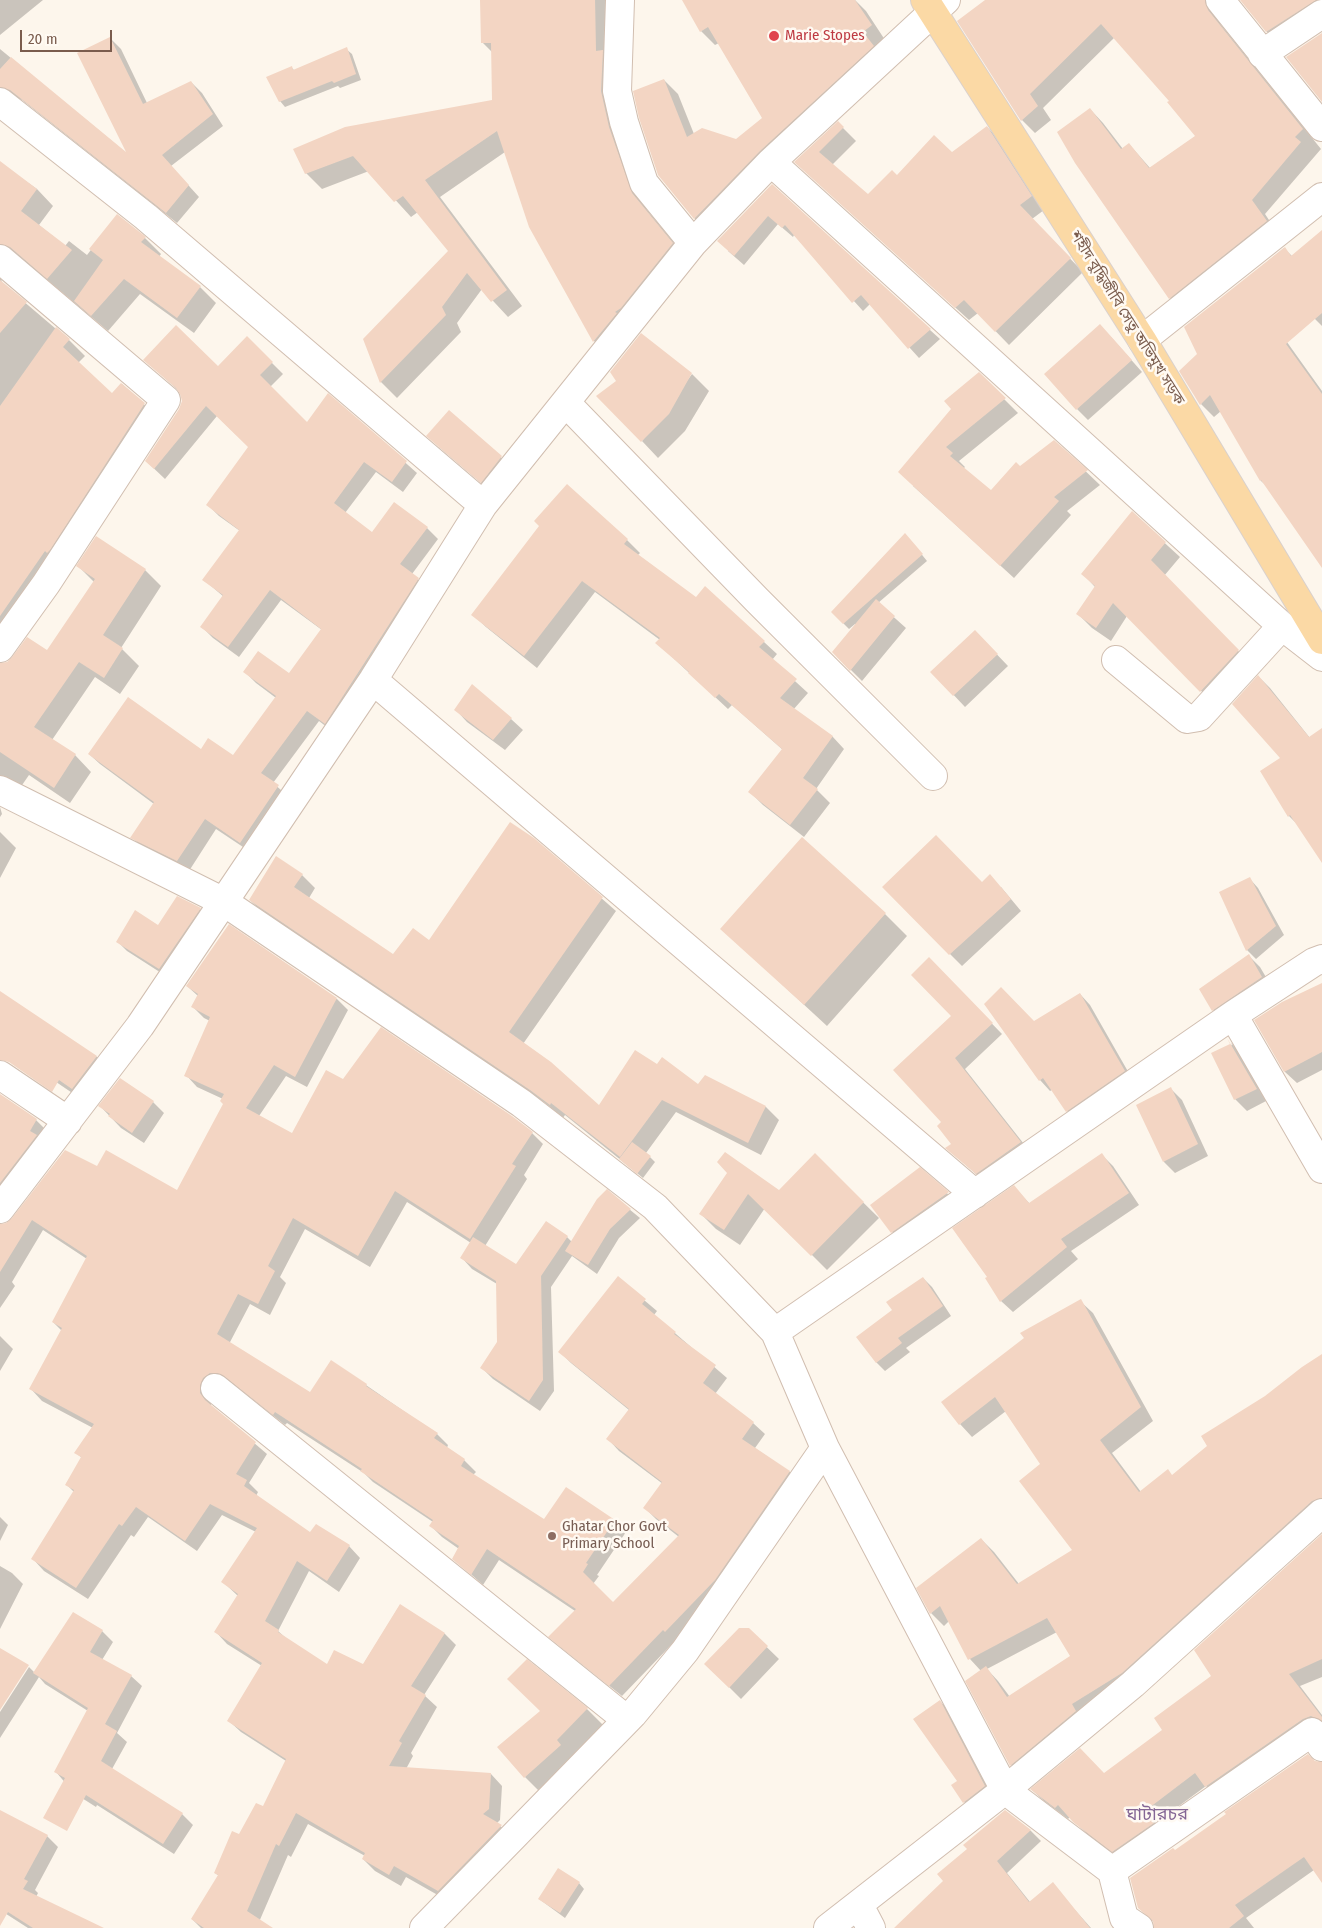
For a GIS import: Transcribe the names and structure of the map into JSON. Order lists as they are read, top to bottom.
{
  "streets": {
    "main road": ["শহীদ বুদ্ধিজীবি সেতু অভিমুখ সড়ক"]
  },
  "districts": ["ঘাটারচর"],
  "places": ["Marie Stopes", "Ghatar Chor Govt Primary School"],
  "scale_bar": "20 m"
}
